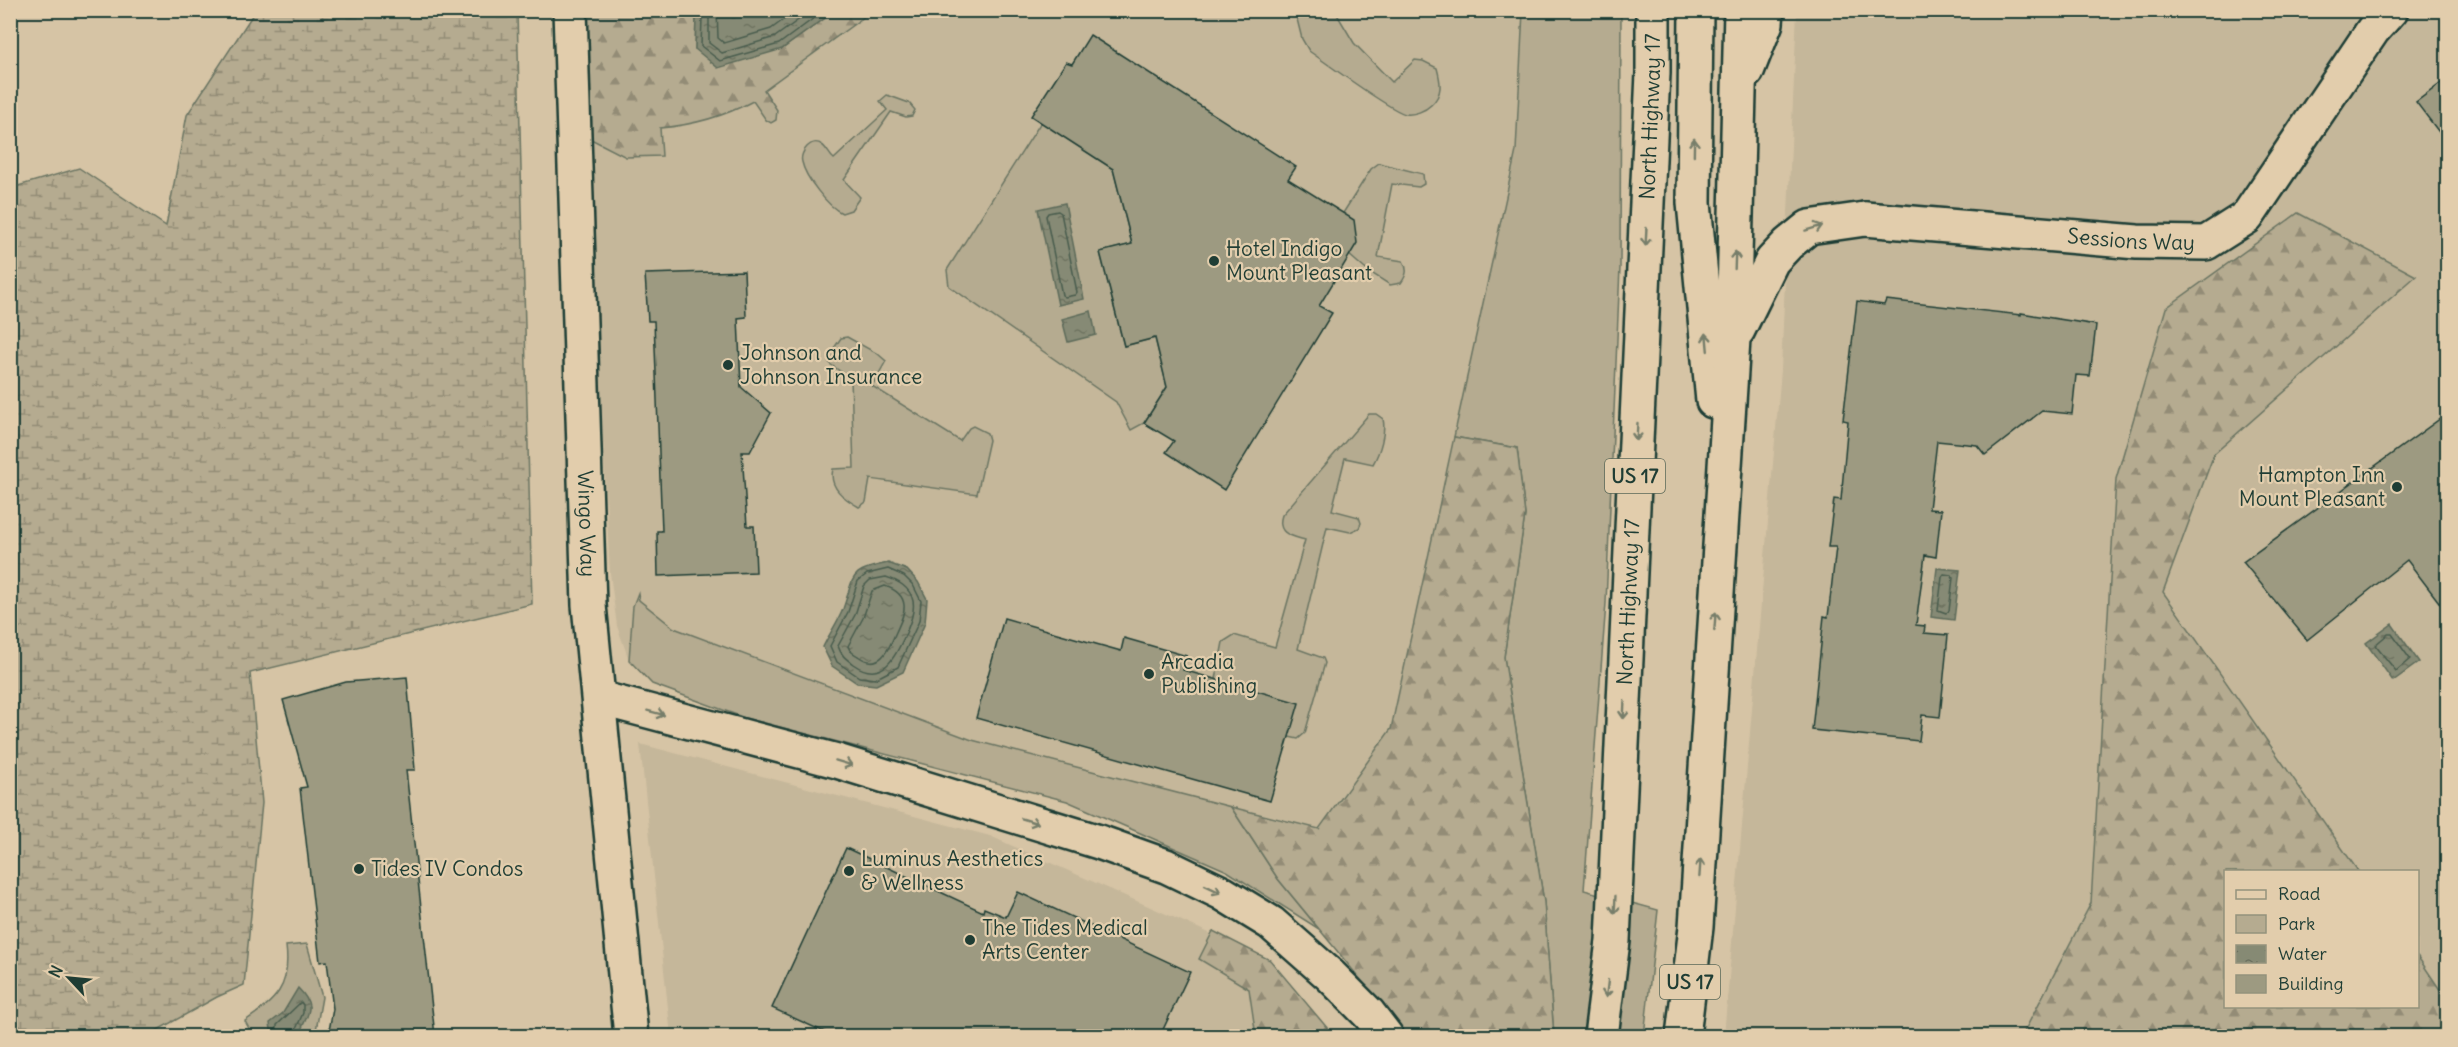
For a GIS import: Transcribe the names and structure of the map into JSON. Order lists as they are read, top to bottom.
{
  "streets": {
    "main road": [
      "North Highway 17",
      "Sessions Way",
      "US 17",
      "Wingo Way"
    ]
  },
  "crossings": [
    ["Sessions Way", "US 17"]
  ],
  "one_way": ["Sessions Way"],
  "places": [
    "Hotel Indigo Mount Pleasant",
    "Johnson and Johnson Insurance",
    "Hampton Inn Mount Pleasant",
    "Arcadia Publishing",
    "Tides IV Condos",
    "Luminus Aesthetics & Wellness",
    "The Tides Medical Arts Center"
  ],
  "legend": [
    "Road",
    "Park",
    "Water",
    "Building"
  ],
  "north": "top left"
}
